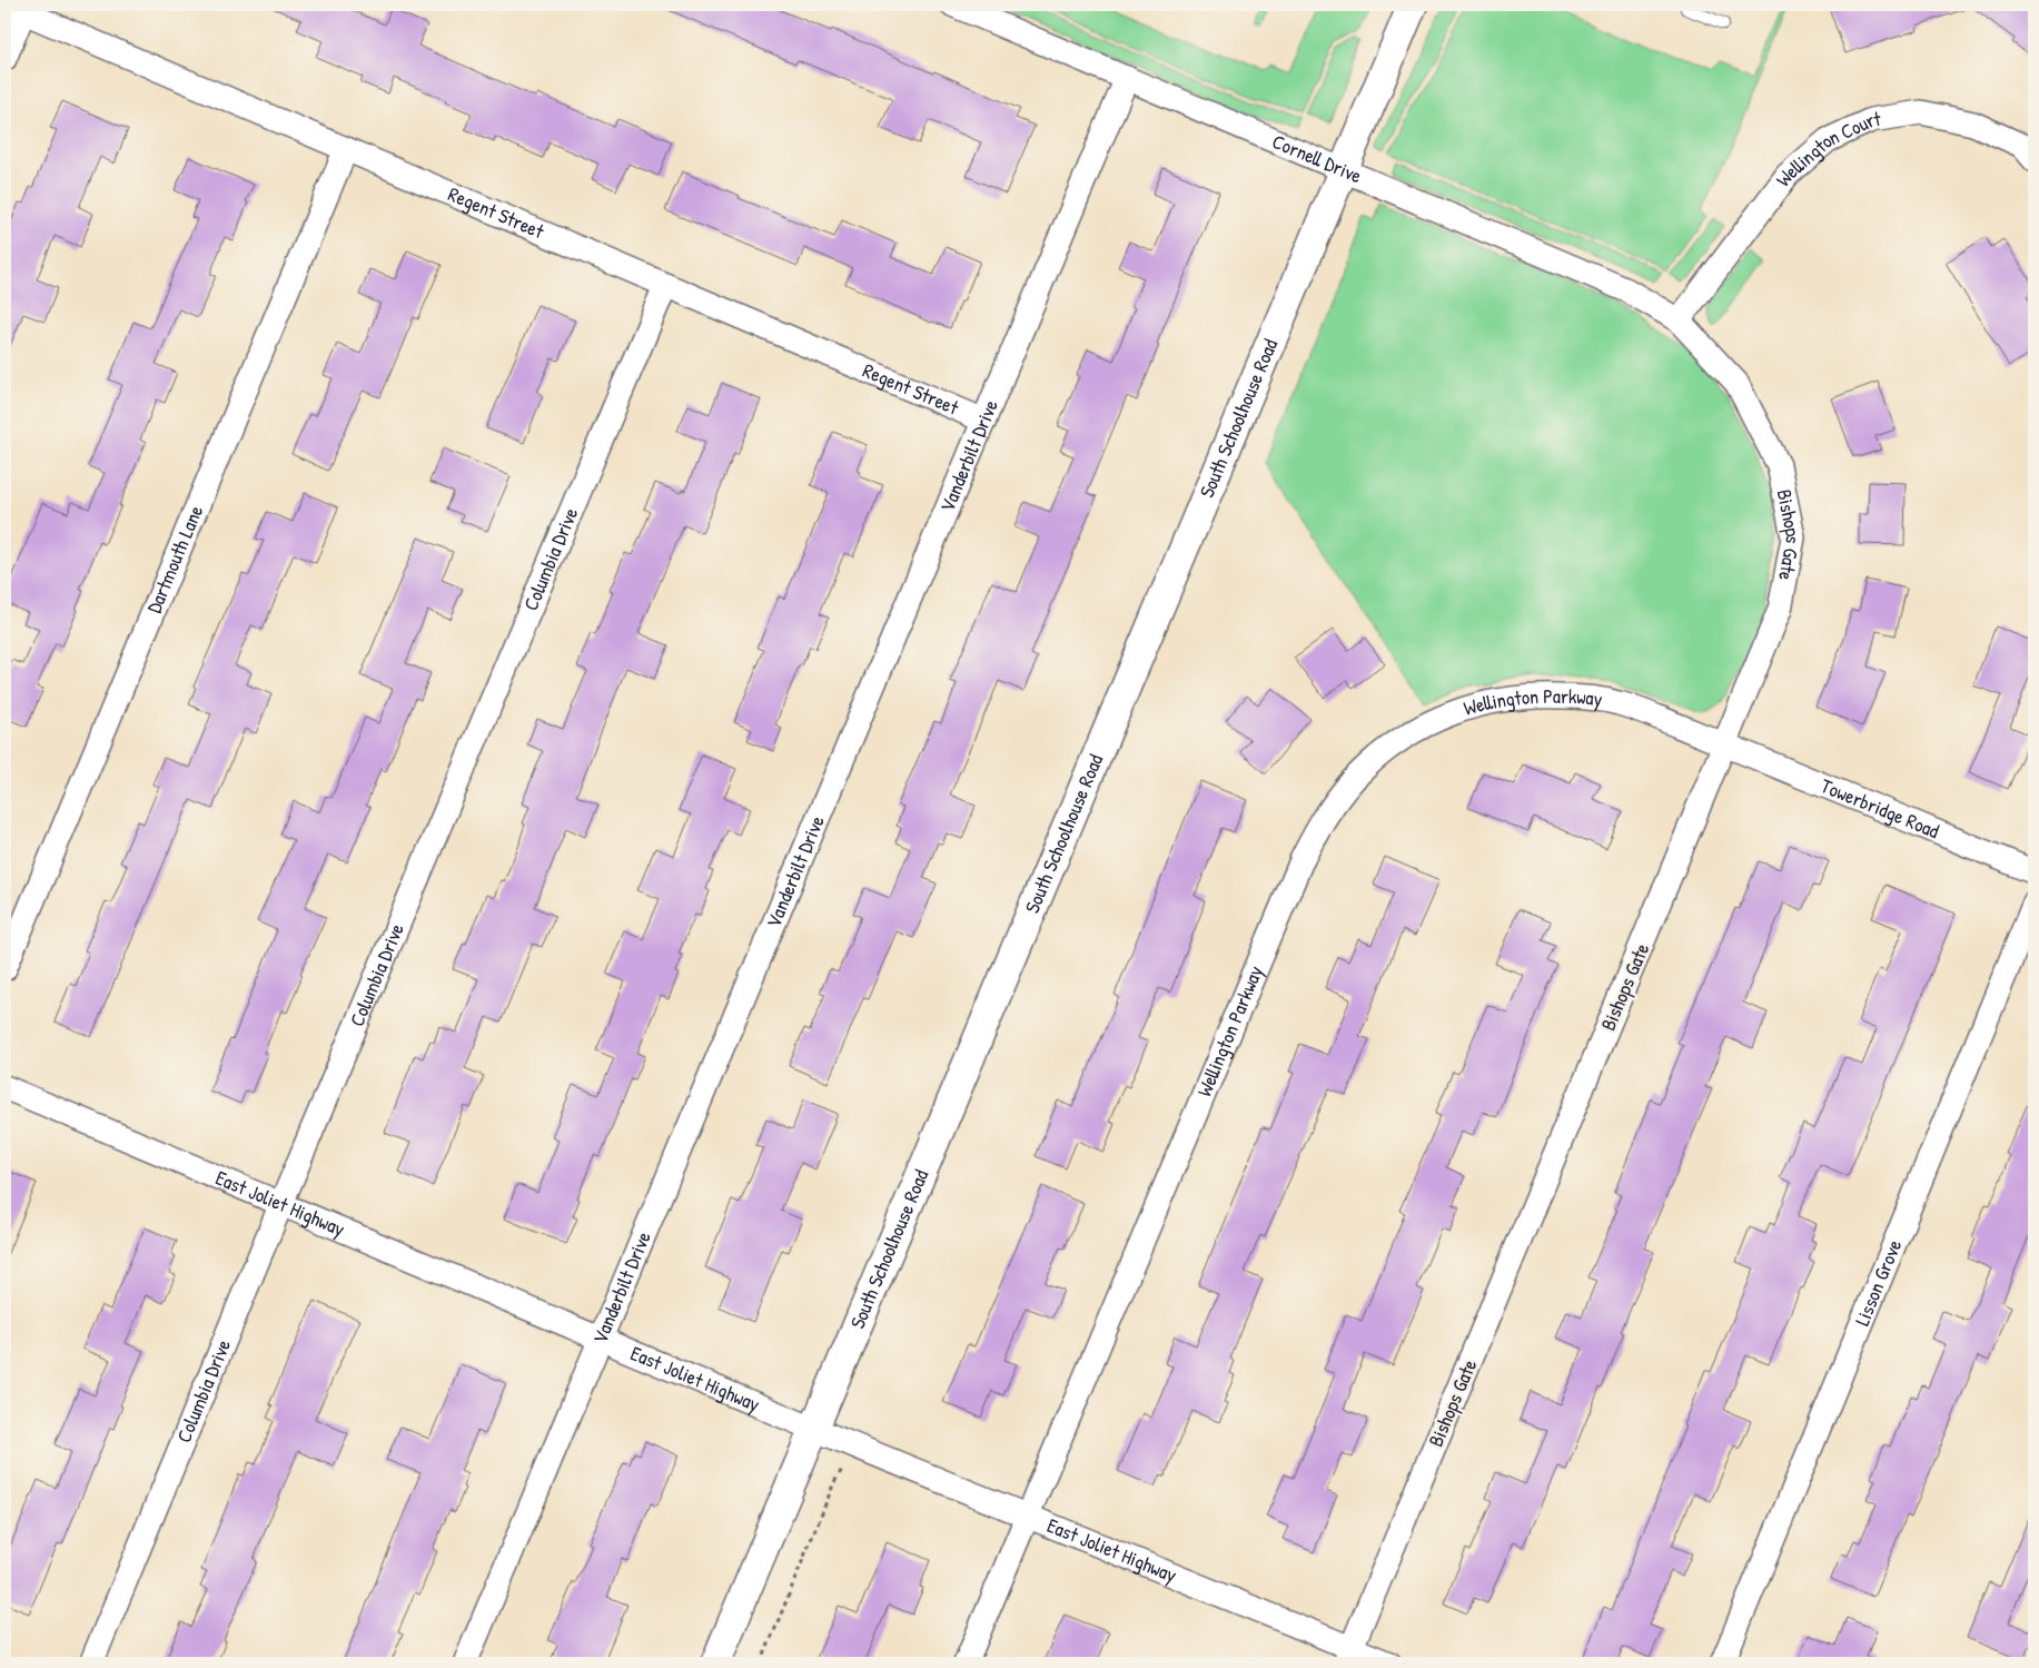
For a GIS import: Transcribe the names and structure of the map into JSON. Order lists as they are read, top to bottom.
{
  "streets": {
    "street": [
      "Wellington Court",
      "Cornell Drive",
      "Regent Street",
      "South Schoolhouse Road",
      "Vanderbilt Drive",
      "Bishops Gate",
      "Columbia Drive",
      "Dartmouth Lane",
      "Wellington Parkway",
      "Towerbridge Road",
      "East Joliet Highway",
      "Lisson Grove"
    ]
  },
  "crossings": [
    ["Wellington Court", "Cornell Drive"],
    ["Wellington Court", "Bishops Gate"],
    ["Cornell Drive", "South Schoolhouse Road"],
    ["Cornell Drive", "Vanderbilt Drive"],
    ["Cornell Drive", "Bishops Gate"],
    ["Regent Street", "Vanderbilt Drive"],
    ["Regent Street", "Columbia Drive"],
    ["Regent Street", "Dartmouth Lane"],
    ["South Schoolhouse Road", "East Joliet Highway"],
    ["Vanderbilt Drive", "East Joliet Highway"],
    ["Bishops Gate", "Wellington Parkway"],
    ["Bishops Gate", "Towerbridge Road"],
    ["Bishops Gate", "East Joliet Highway"],
    ["Columbia Drive", "East Joliet Highway"],
    ["Wellington Parkway", "Towerbridge Road"],
    ["Wellington Parkway", "East Joliet Highway"]
  ]
}
